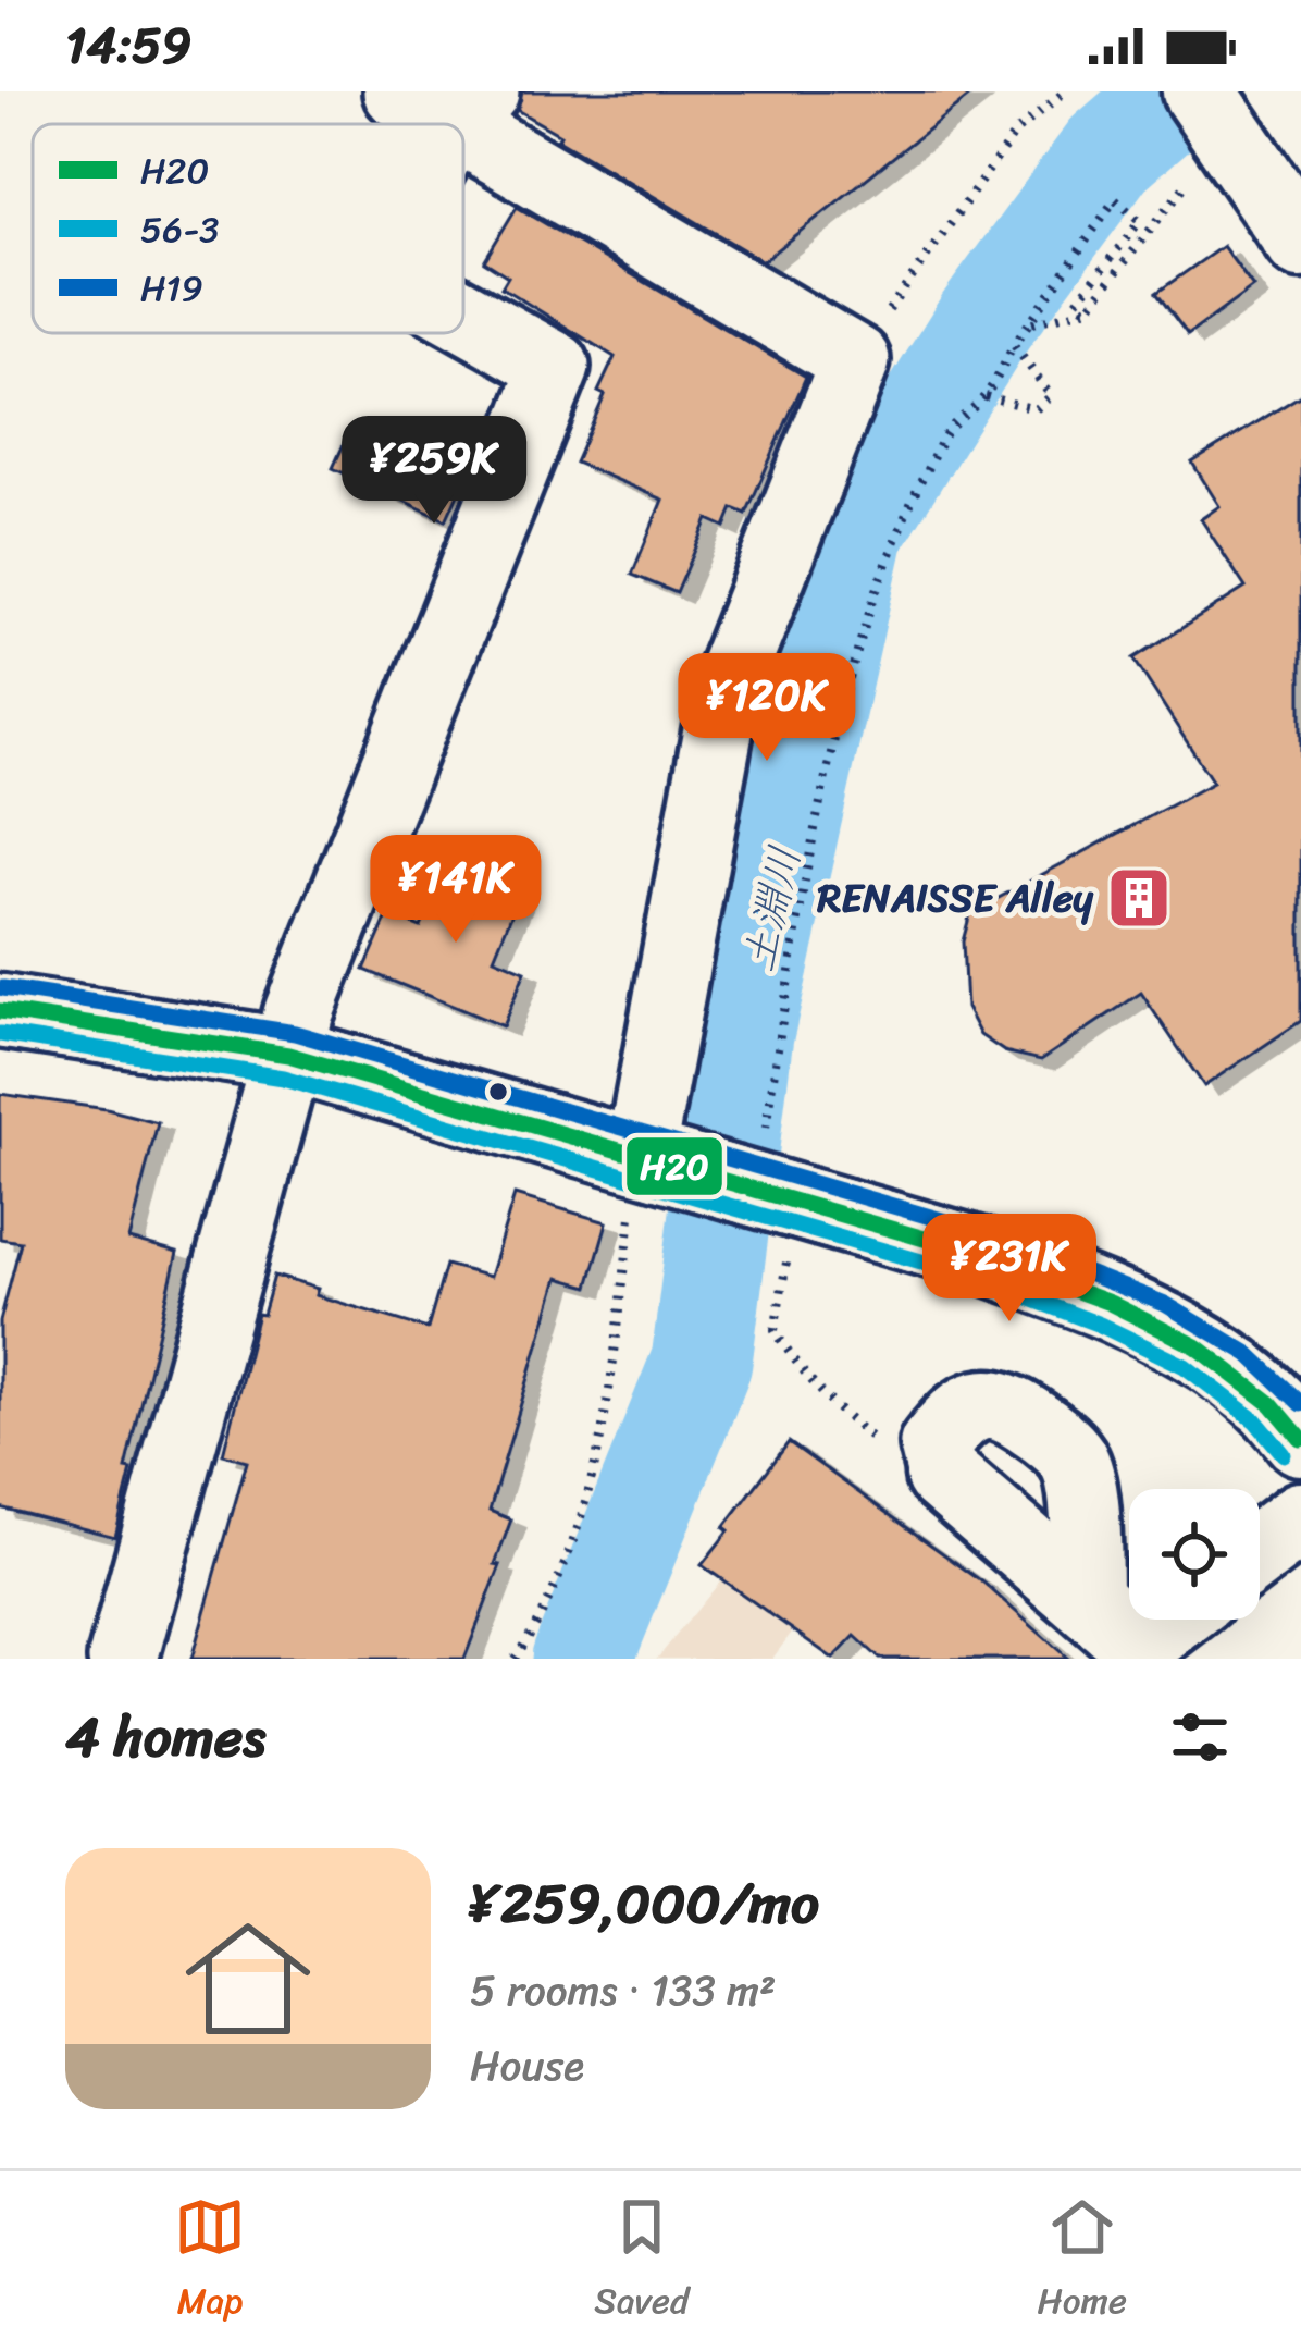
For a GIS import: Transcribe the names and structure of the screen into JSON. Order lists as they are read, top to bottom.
{
  "water": ["土淵川"],
  "places": {
    "building": ["RENAISSE Alley"]
  },
  "lines": ["transit line H19", "transit line H20", "transit line 56-3"],
  "legend": ["H20", "56-3", "H19"],
  "page": {
    "status": "14:59",
    "price": [
      "¥259K",
      "¥120K",
      "¥141K",
      "¥231K"
    ],
    "heading": "4 homes",
    "list": [
      {
        "name": "¥259,000/mo",
        "note": "5 rooms · 133 m² · House"
      }
    ],
    "tabs": ["Map", "Saved", "Home"]
  }
}
